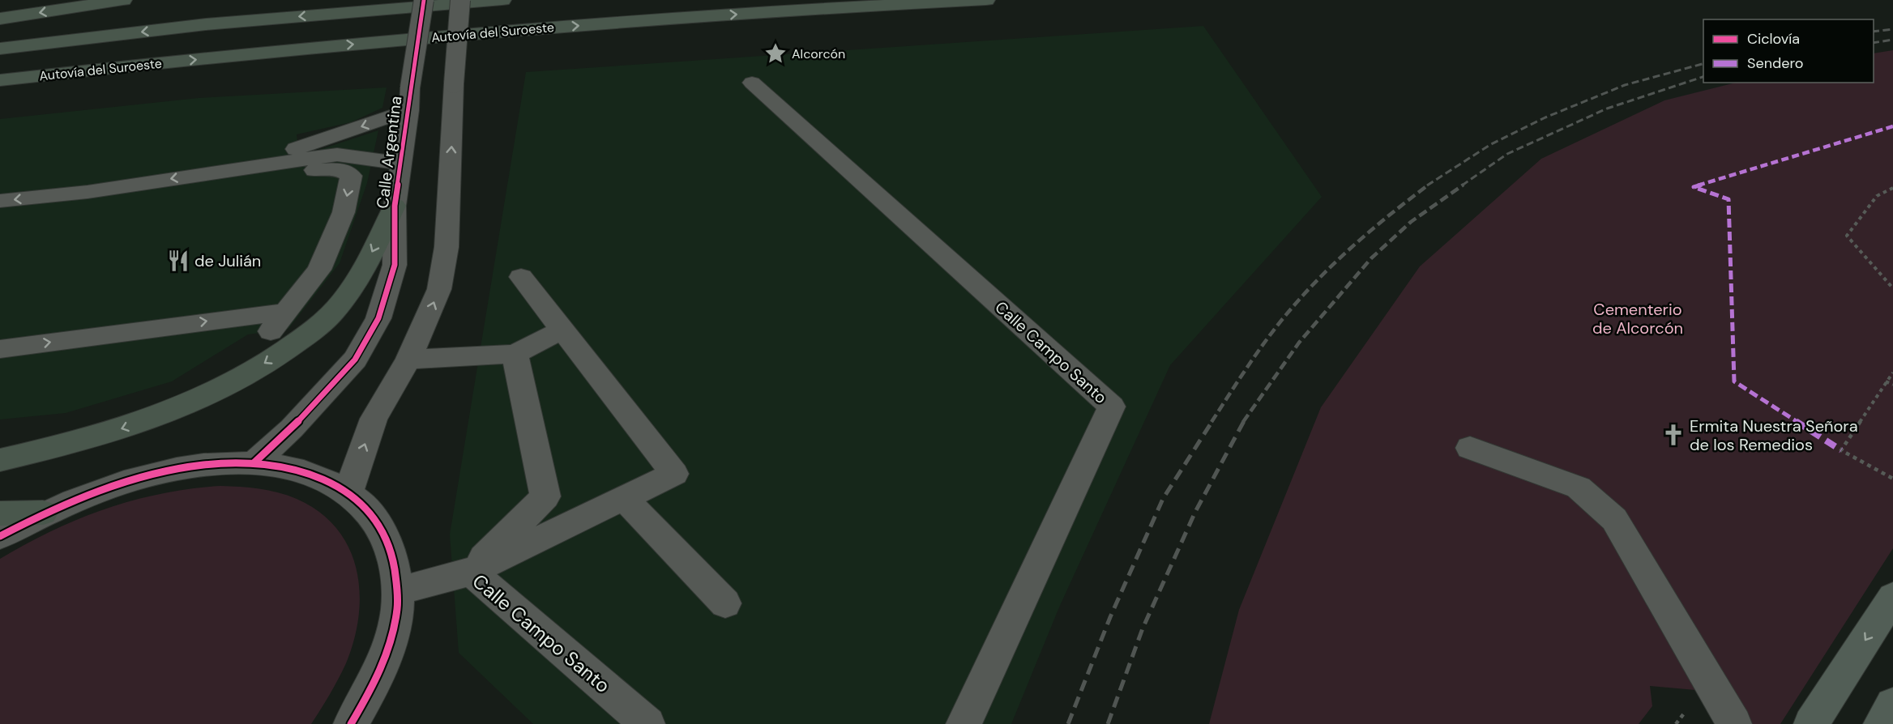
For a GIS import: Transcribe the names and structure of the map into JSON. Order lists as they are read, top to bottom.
{
  "streets": {
    "highway": ["Autovía del Suroeste"],
    "street": ["Calle Argentina", "Calle Campo Santo"]
  },
  "parks": ["Cementerio de Alcorcón"],
  "places": {
    "place": ["Alcorcón"],
    "restaurant": ["de Julián"],
    "church": ["Ermita Nuestra Señora de los Remedios"]
  },
  "legend": ["Ciclovía", "Sendero"]
}
